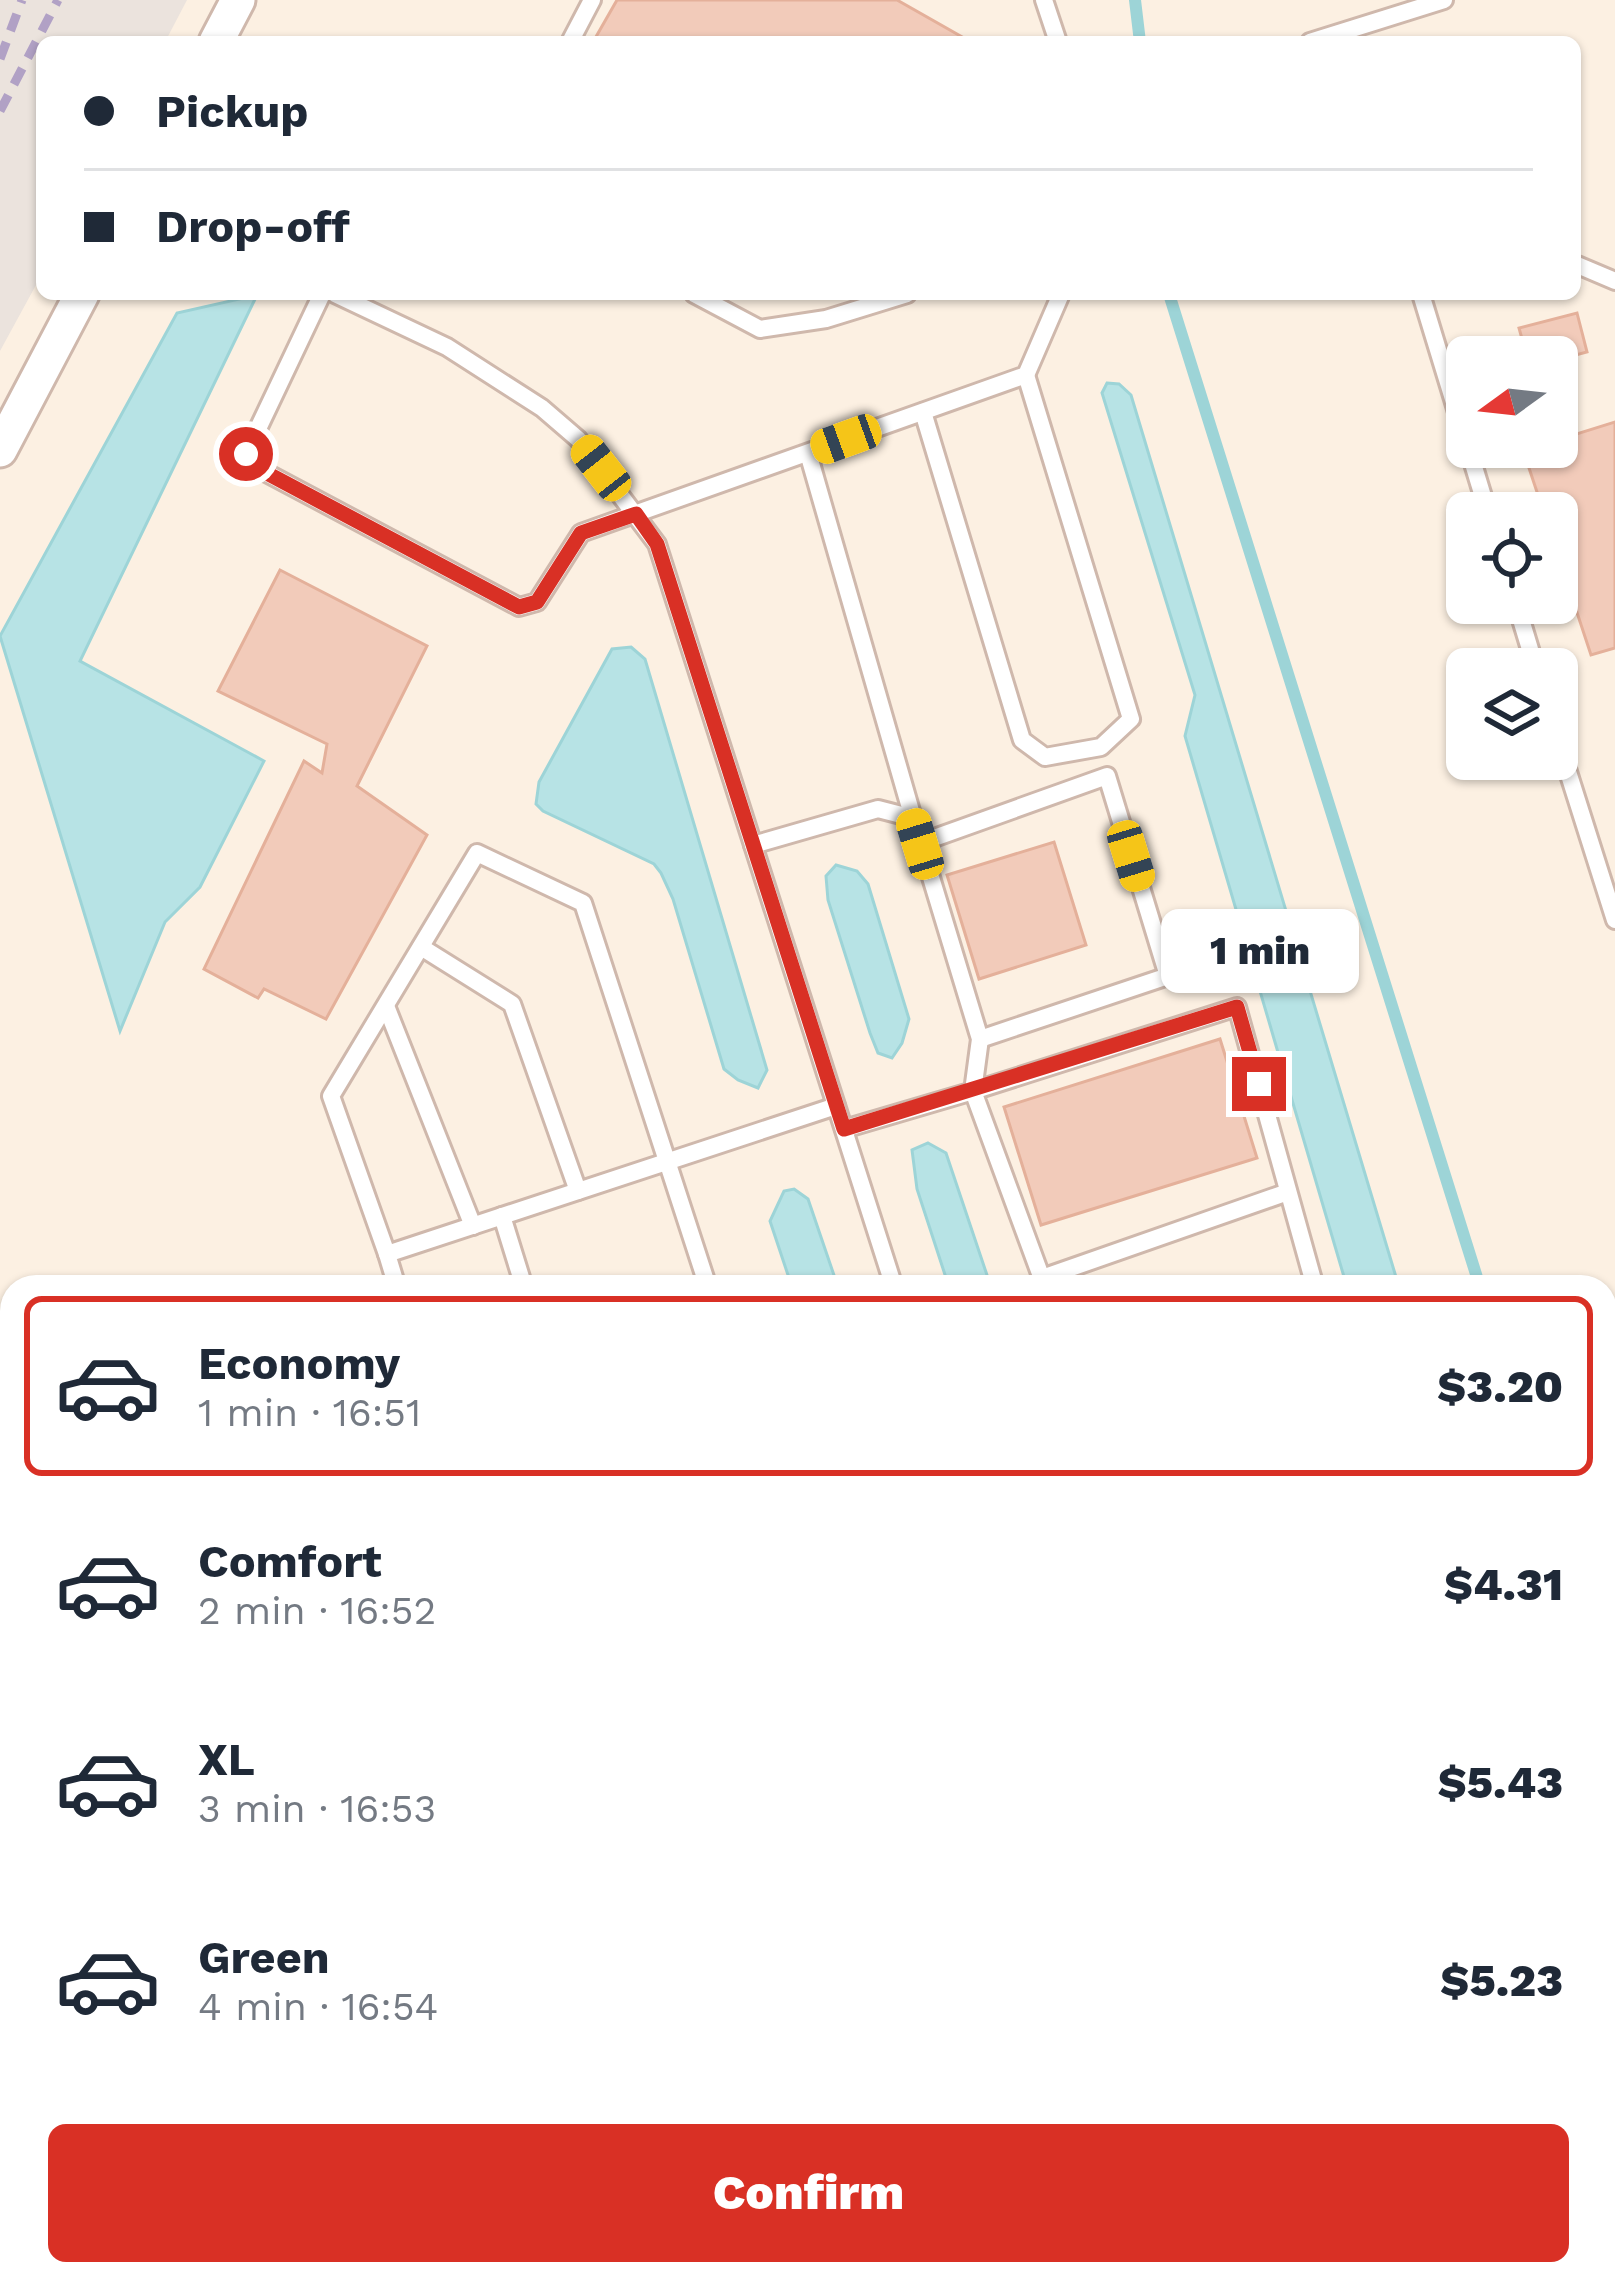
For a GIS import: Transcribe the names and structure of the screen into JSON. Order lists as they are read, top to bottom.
{
  "north": "left",
  "page": {
    "banner": ["Pickup", "Drop-off"],
    "bubble": "1 min",
    "list": [
      {
        "name": "Economy",
        "note": "1 min · 16:51",
        "value": "$3.20"
      },
      {
        "name": "Comfort",
        "note": "2 min · 16:52",
        "value": "$4.31"
      },
      {
        "name": "XL",
        "note": "3 min · 16:53",
        "value": "$5.43"
      },
      {
        "name": "Green",
        "note": "4 min · 16:54",
        "value": "$5.23"
      }
    ],
    "buttons": "Confirm"
  }
}
